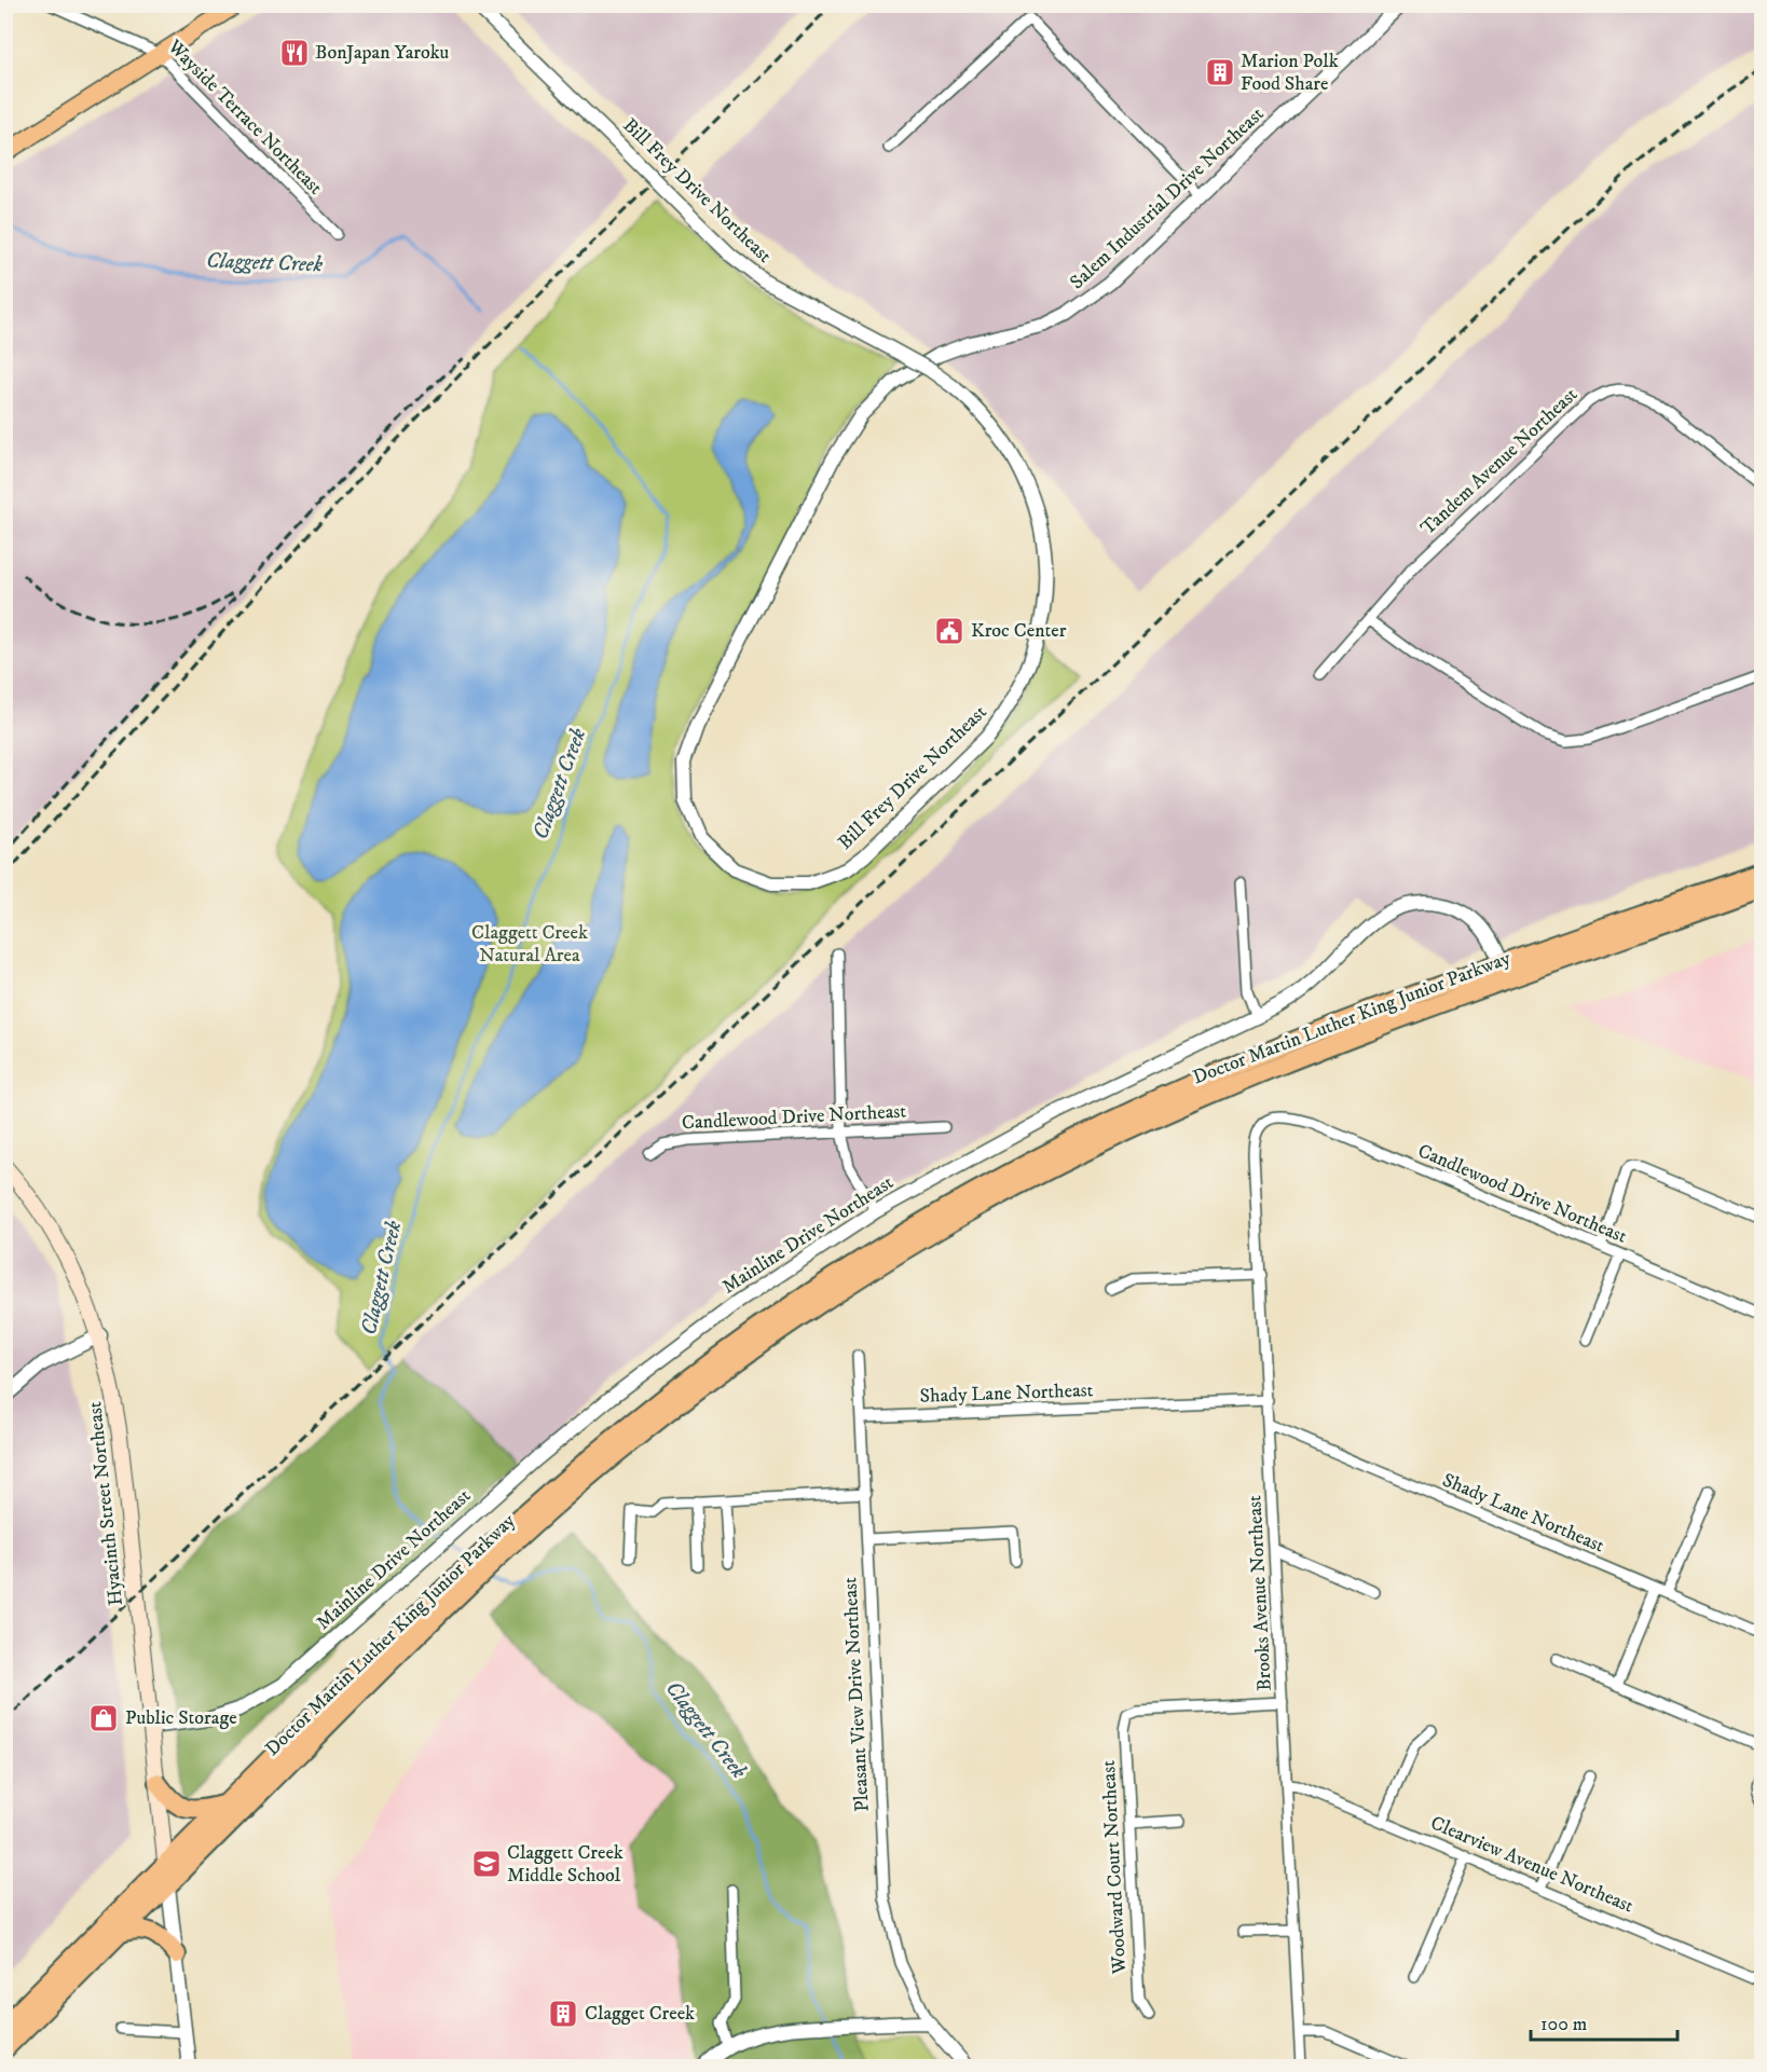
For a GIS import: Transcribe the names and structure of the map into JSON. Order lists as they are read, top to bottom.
{
  "streets": {
    "highway": ["Doctor Martin Luther King Junior Parkway"],
    "main road": ["Hyacinth Street Northeast"],
    "street": [
      "Wayside Terrace Northeast",
      "Bill Frey Drive Northeast",
      "Salem Industrial Drive Northeast",
      "Tandem Avenue Northeast",
      "Candlewood Drive Northeast",
      "Mainline Drive Northeast",
      "Shady Lane Northeast",
      "Brooks Avenue Northeast",
      "Pleasant View Drive Northeast",
      "Clearview Avenue Northeast",
      "Woodward Court Northeast"
    ]
  },
  "crossings": [
    ["Bill Frey Drive Northeast", "Salem Industrial Drive Northeast"],
    ["Doctor Martin Luther King Junior Parkway", "Mainline Drive Northeast"],
    ["Doctor Martin Luther King Junior Parkway", "Hyacinth Street Northeast"],
    ["Candlewood Drive Northeast", "Brooks Avenue Northeast"],
    ["Mainline Drive Northeast", "Hyacinth Street Northeast"],
    ["Shady Lane Northeast", "Brooks Avenue Northeast"],
    ["Shady Lane Northeast", "Pleasant View Drive Northeast"],
    ["Brooks Avenue Northeast", "Clearview Avenue Northeast"],
    ["Brooks Avenue Northeast", "Woodward Court Northeast"]
  ],
  "water": ["Claggett Creek"],
  "parks": ["Claggett Creek Natural Area"],
  "places": {
    "restaurant": ["BonJapan Yaroku"],
    "building": ["Marion Polk Food Share", "Clagget Creek"],
    "public building": ["Kroc Center"],
    "shop": ["Public Storage"],
    "school or university": ["Claggett Creek Middle School"]
  },
  "scale_bar": "100 m"
}
